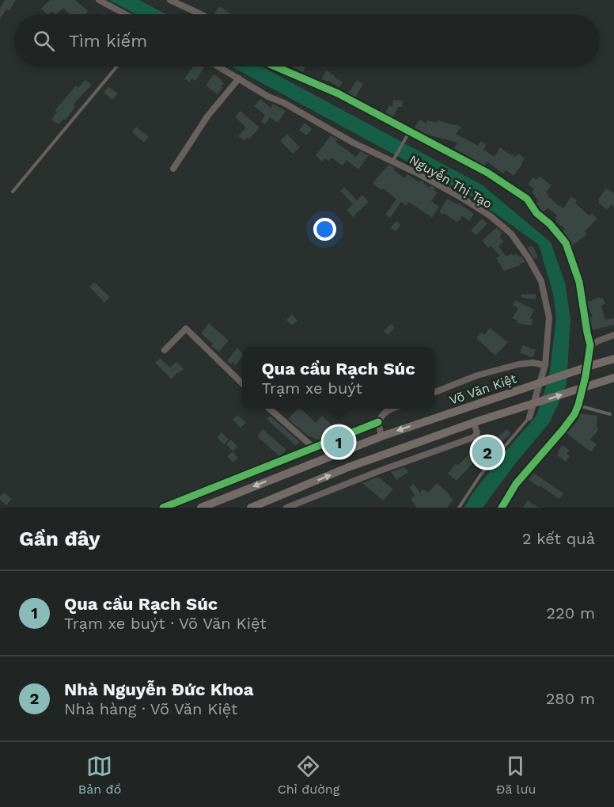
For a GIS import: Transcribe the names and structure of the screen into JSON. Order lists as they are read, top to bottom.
{
  "streets": {
    "main road": ["Võ Văn Kiệt"],
    "street": ["Nguyễn Thị Tạo"]
  },
  "page": {
    "search": "Tìm kiếm",
    "popup": ["Qua cầu Rạch Súc", "Trạm xe buýt"],
    "pins": ["1", "2"],
    "heading": ["Gần đây", "2 kết quả"],
    "list": [
      {
        "mark": "1",
        "name": "Qua cầu Rạch Súc",
        "note": "Trạm xe buýt · Võ Văn Kiệt",
        "value": "220 m"
      },
      {
        "mark": "2",
        "name": "Nhà Nguyễn Đức Khoa",
        "note": "Nhà hàng · Võ Văn Kiệt",
        "value": "280 m"
      }
    ],
    "nav": ["Bản đồ", "Chỉ đường", "Đã lưu"]
  }
}
